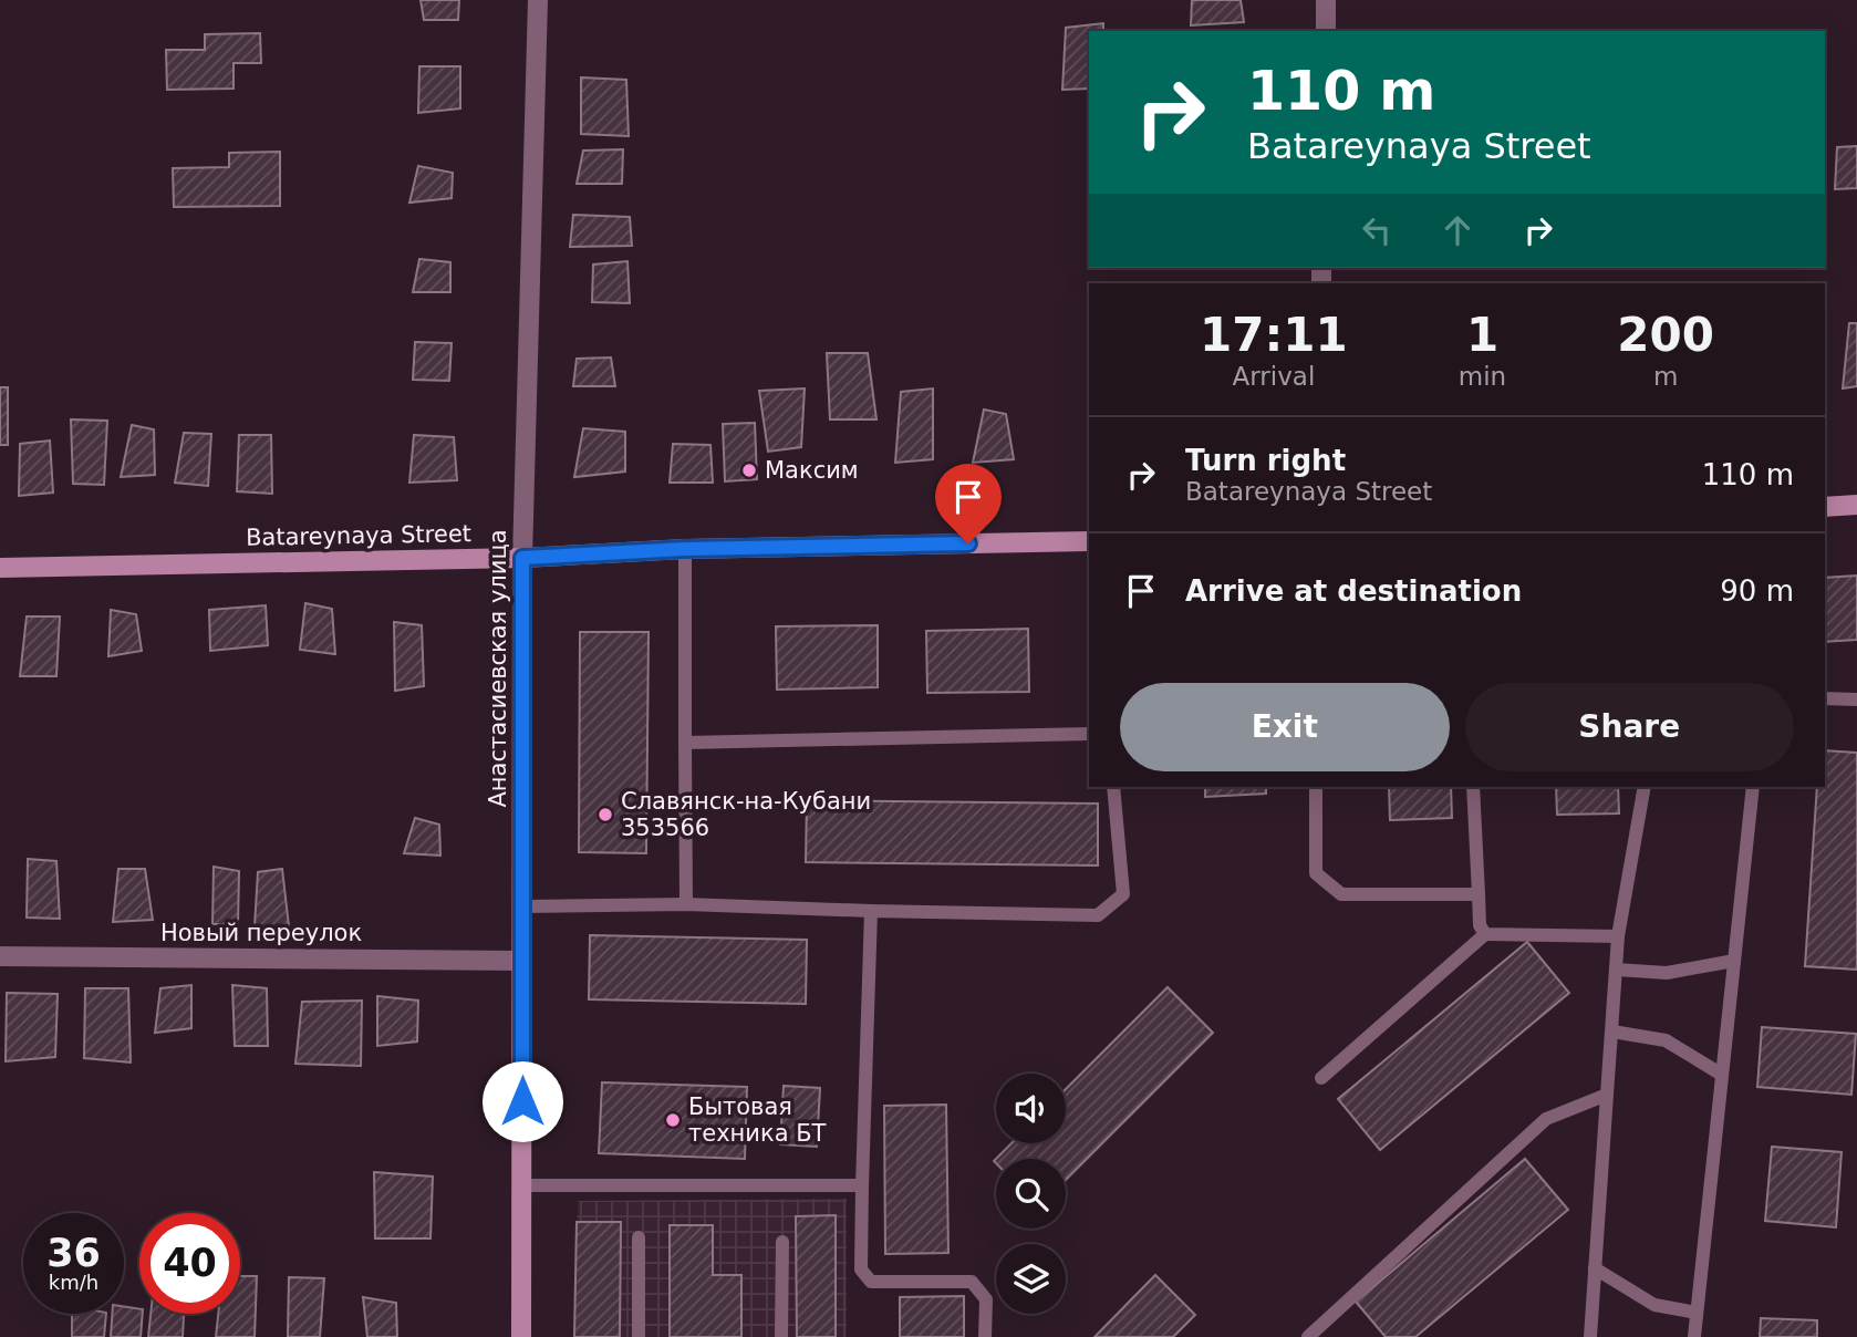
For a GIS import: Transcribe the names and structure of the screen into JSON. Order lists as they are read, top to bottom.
{
  "streets": {
    "street": ["Batareynaya Street", "Анастасиевская улица", "Новый переулок"]
  },
  "crossings": [
    ["Batareynaya Street", "Анастасиевская улица"],
    ["Анастасиевская улица", "Новый переулок"]
  ],
  "places": ["Максим", "Славянск-на-Кубани 353566", "Бытовая техника БТ"],
  "page": {
    "turn": ["110 m", "Batareynaya Street"],
    "eta": [
      "17:11",
      "Arrival",
      "1",
      "min",
      "200",
      "m"
    ],
    "list": [
      {
        "name": "Turn right",
        "note": "Batareynaya Street",
        "value": "110 m"
      },
      {
        "name": "Arrive at destination",
        "value": "90 m"
      }
    ],
    "buttons": ["Exit", "Share"],
    "speed": "36 km/h",
    "limit": "40"
  }
}
